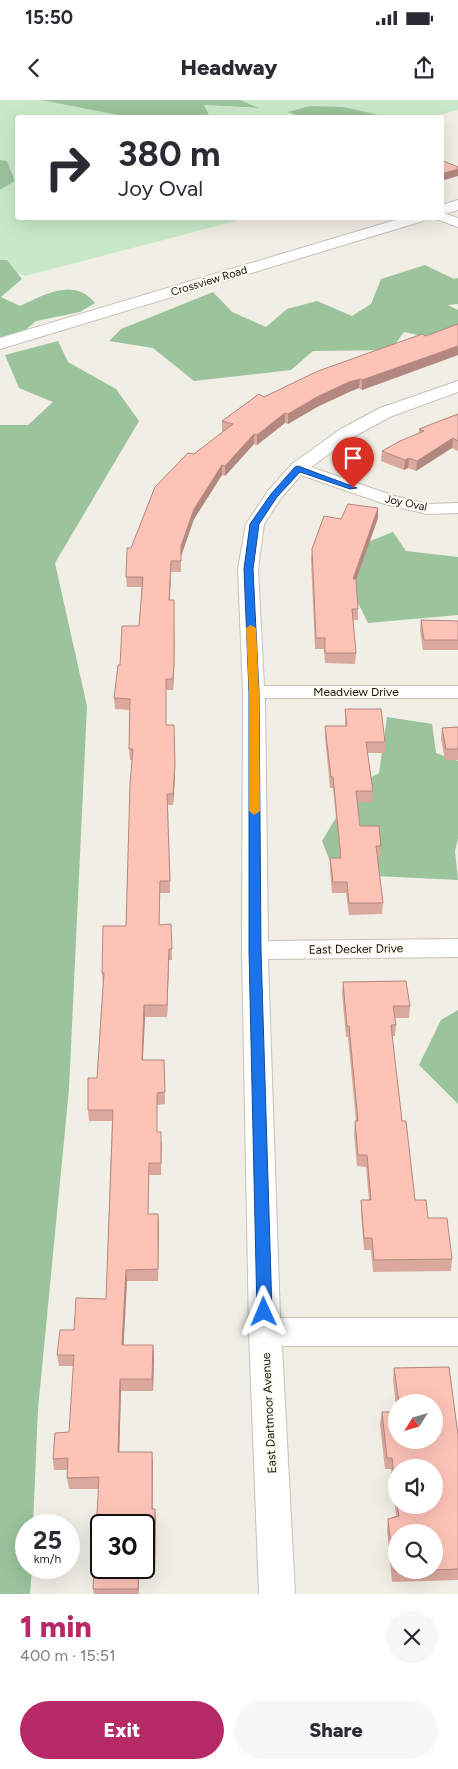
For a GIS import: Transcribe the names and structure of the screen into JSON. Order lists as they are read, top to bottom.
{
  "streets": {
    "street": [
      "Crossview Road",
      "Joy Oval",
      "Meadview Drive",
      "East Decker Drive",
      "East Dartmoor Avenue"
    ]
  },
  "crossings": [
    ["Joy Oval", "East Dartmoor Avenue"],
    ["Meadview Drive", "East Dartmoor Avenue"],
    ["East Decker Drive", "East Dartmoor Avenue"]
  ],
  "north": "bottom left",
  "page": {
    "status": "15:50",
    "header": "Headway",
    "turn": ["380 m", "Joy Oval"],
    "speed": "25 km/h",
    "limit": "30",
    "heading": ["1 min", "400 m · 15:51"],
    "buttons": ["Exit", "Share"]
  }
}
